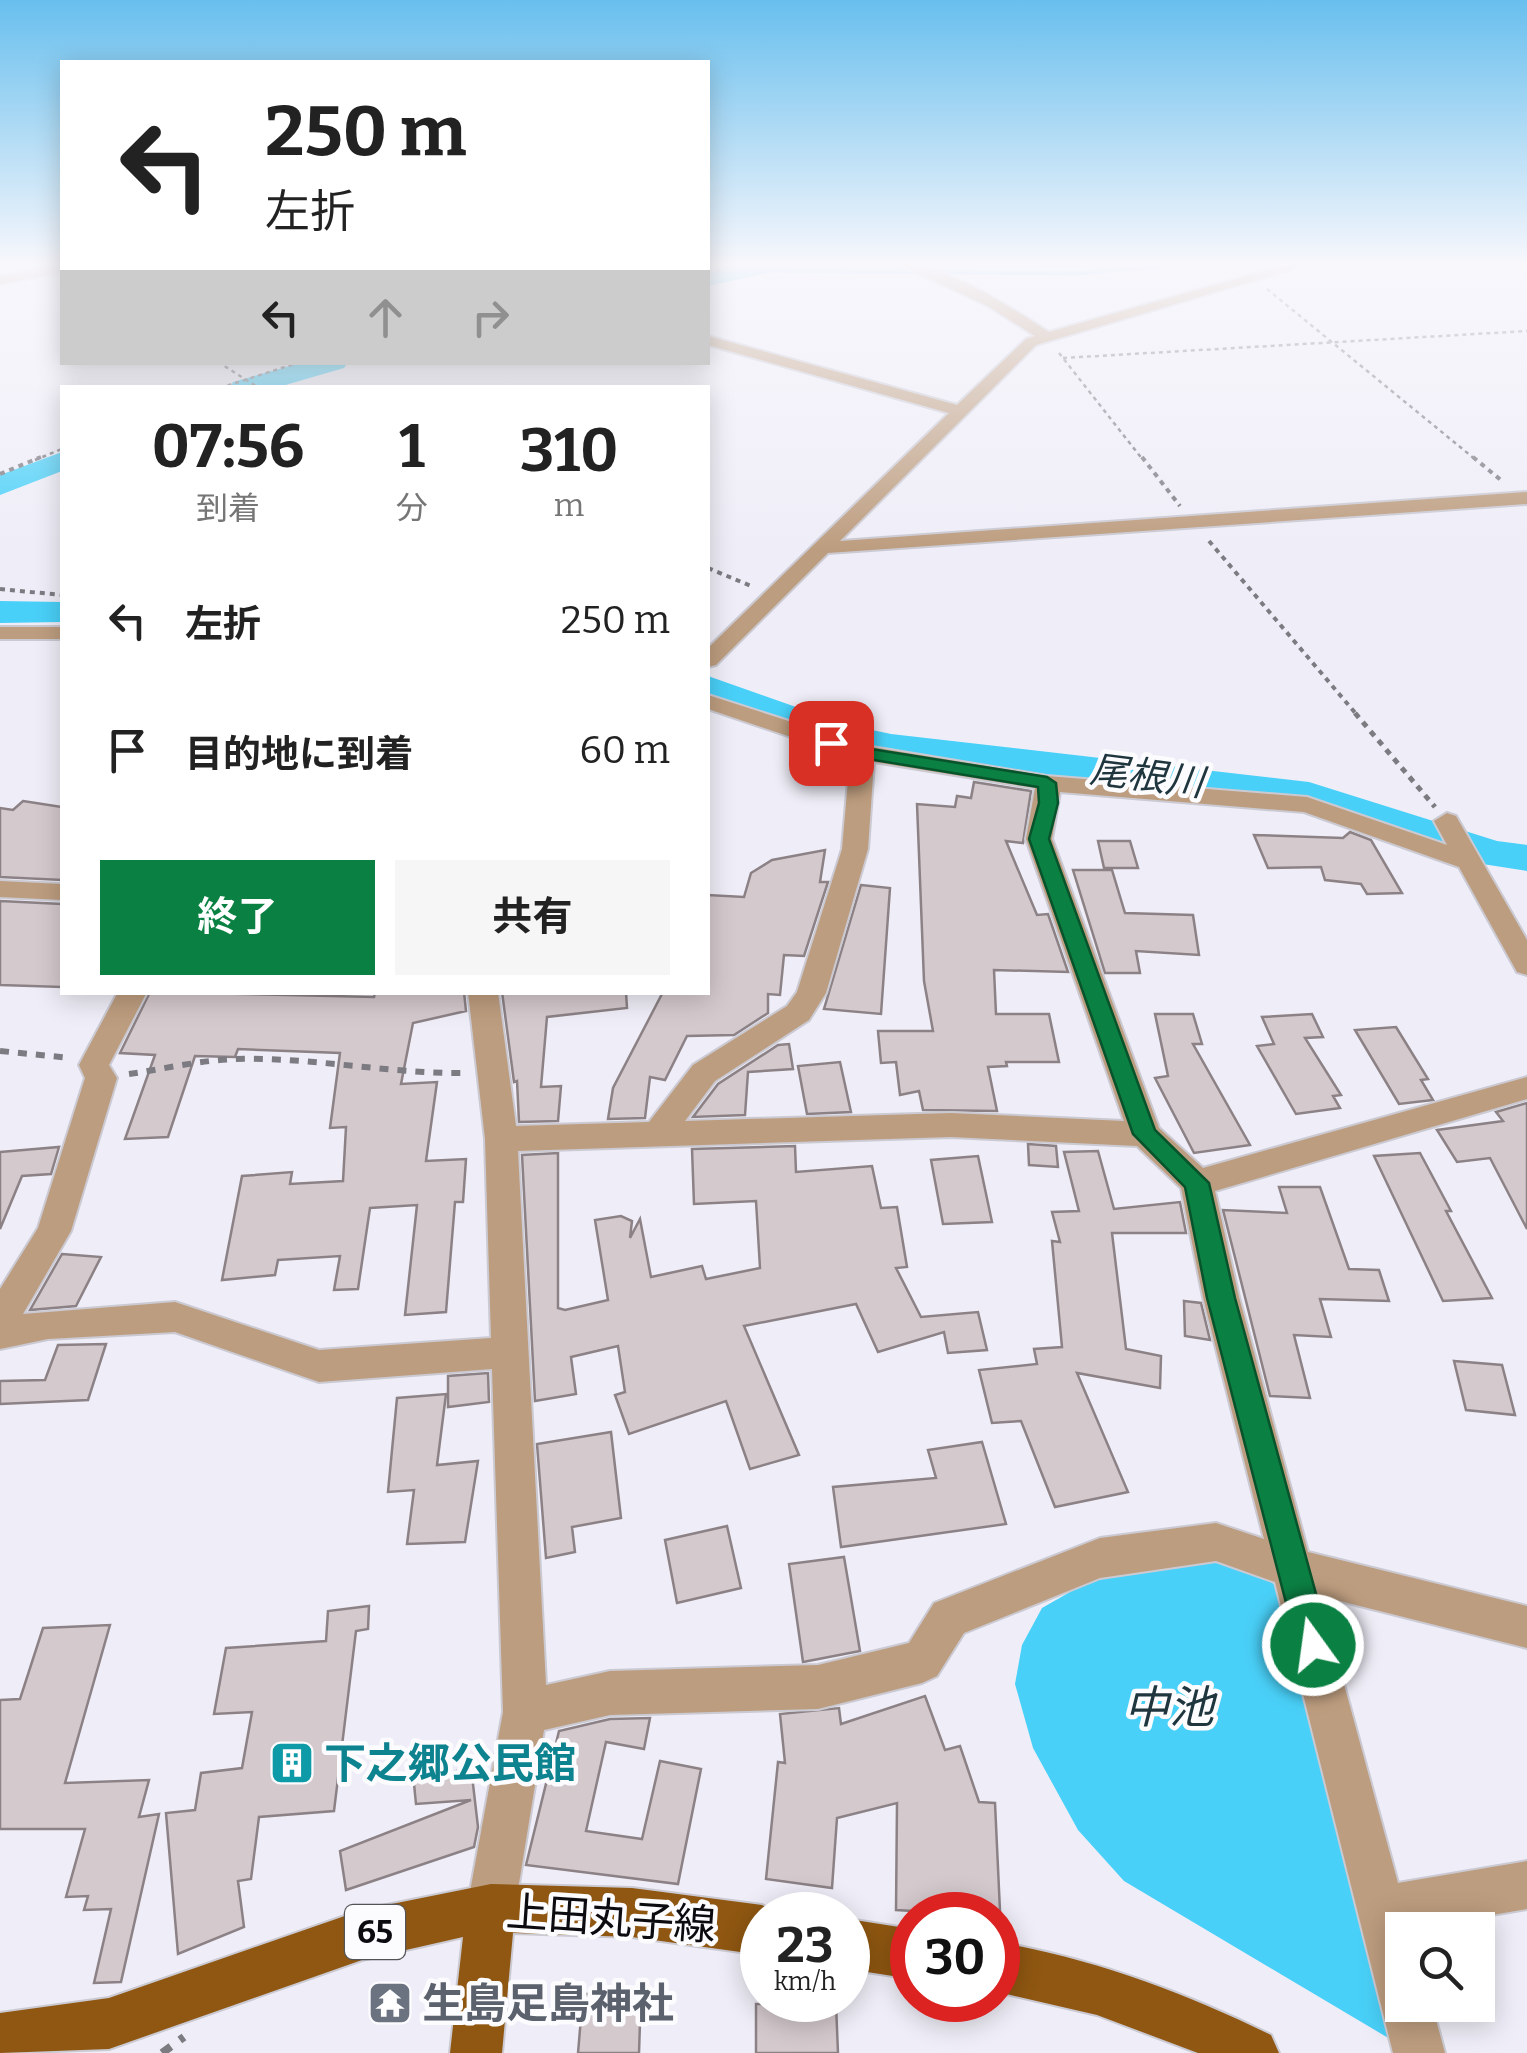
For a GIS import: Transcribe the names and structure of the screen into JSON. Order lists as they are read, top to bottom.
{
  "streets": {
    "main road": ["上田丸子線", "65"]
  },
  "water": ["尾根川", "中池"],
  "places": {
    "building": ["下之郷公民館"],
    "temple": ["生島足島神社"]
  },
  "page": {
    "turn": ["250 m", "左折"],
    "eta": [
      "07:56",
      "到着",
      "1",
      "分",
      "310",
      "m"
    ],
    "list": [
      {
        "name": "左折",
        "value": "250 m"
      },
      {
        "name": "目的地に到着",
        "value": "60 m"
      }
    ],
    "buttons": ["終了", "共有"],
    "speed": "23 km/h",
    "limit": "30"
  }
}
